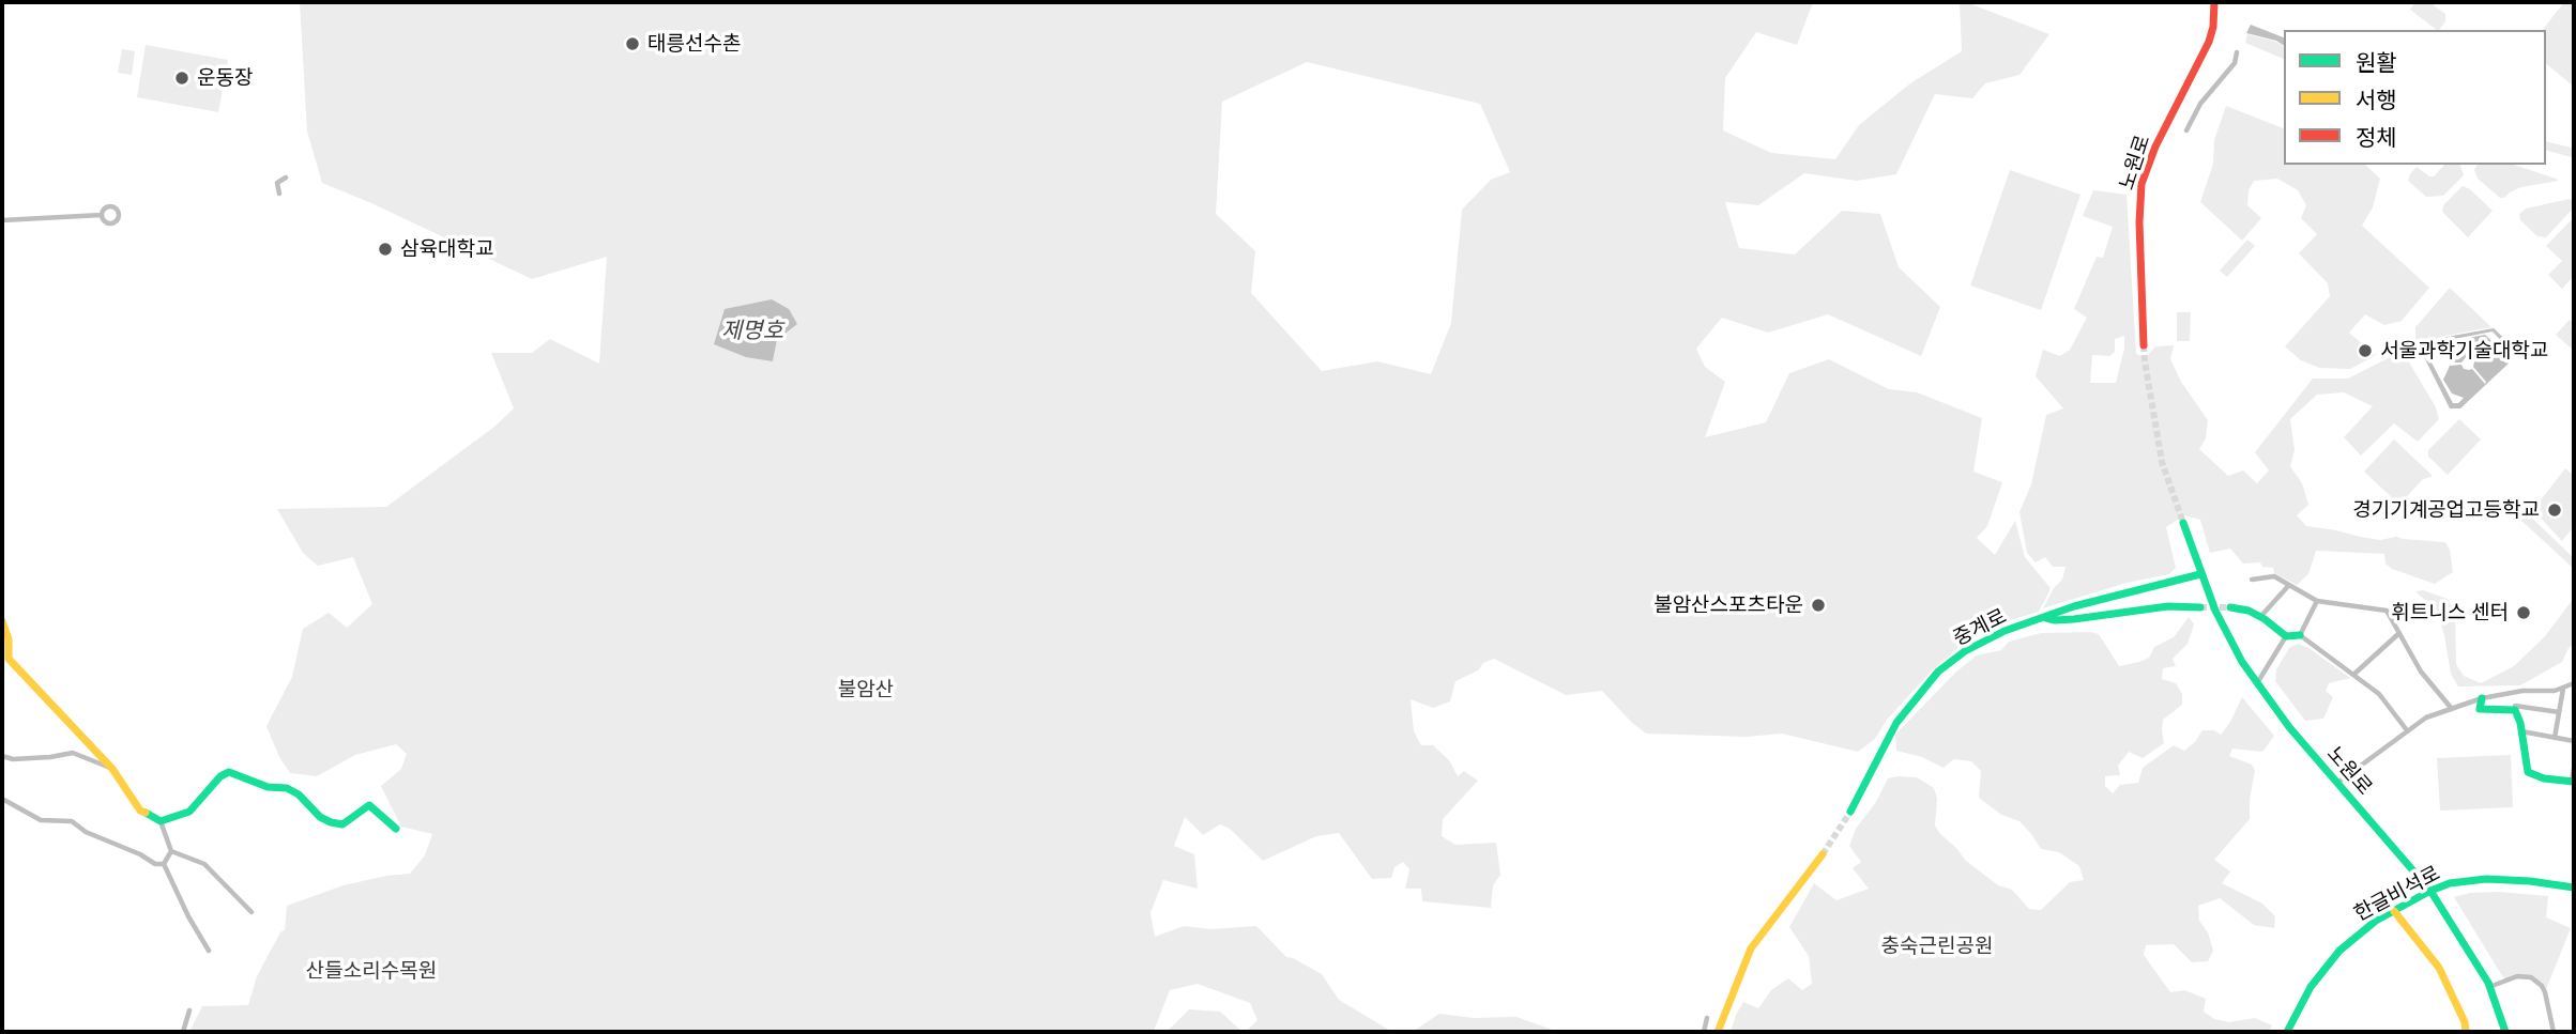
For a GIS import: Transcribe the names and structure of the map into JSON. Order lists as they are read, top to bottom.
{
  "streets": {
    "street": ["노원로", "중계로", "한글비석로"]
  },
  "crossings": [
    ["노원로", "중계로"],
    ["노원로", "한글비석로"]
  ],
  "water": ["제명호"],
  "parks": ["불암산", "충숙근린공원", "산들소리수목원"],
  "places": [
    "태릉선수촌",
    "운동장",
    "삼육대학교",
    "서울과학기술대학교",
    "경기기계공업고등학교",
    "불암산스포츠타운",
    "휘트니스 센터"
  ],
  "legend": ["원활", "서행", "정체"]
}
